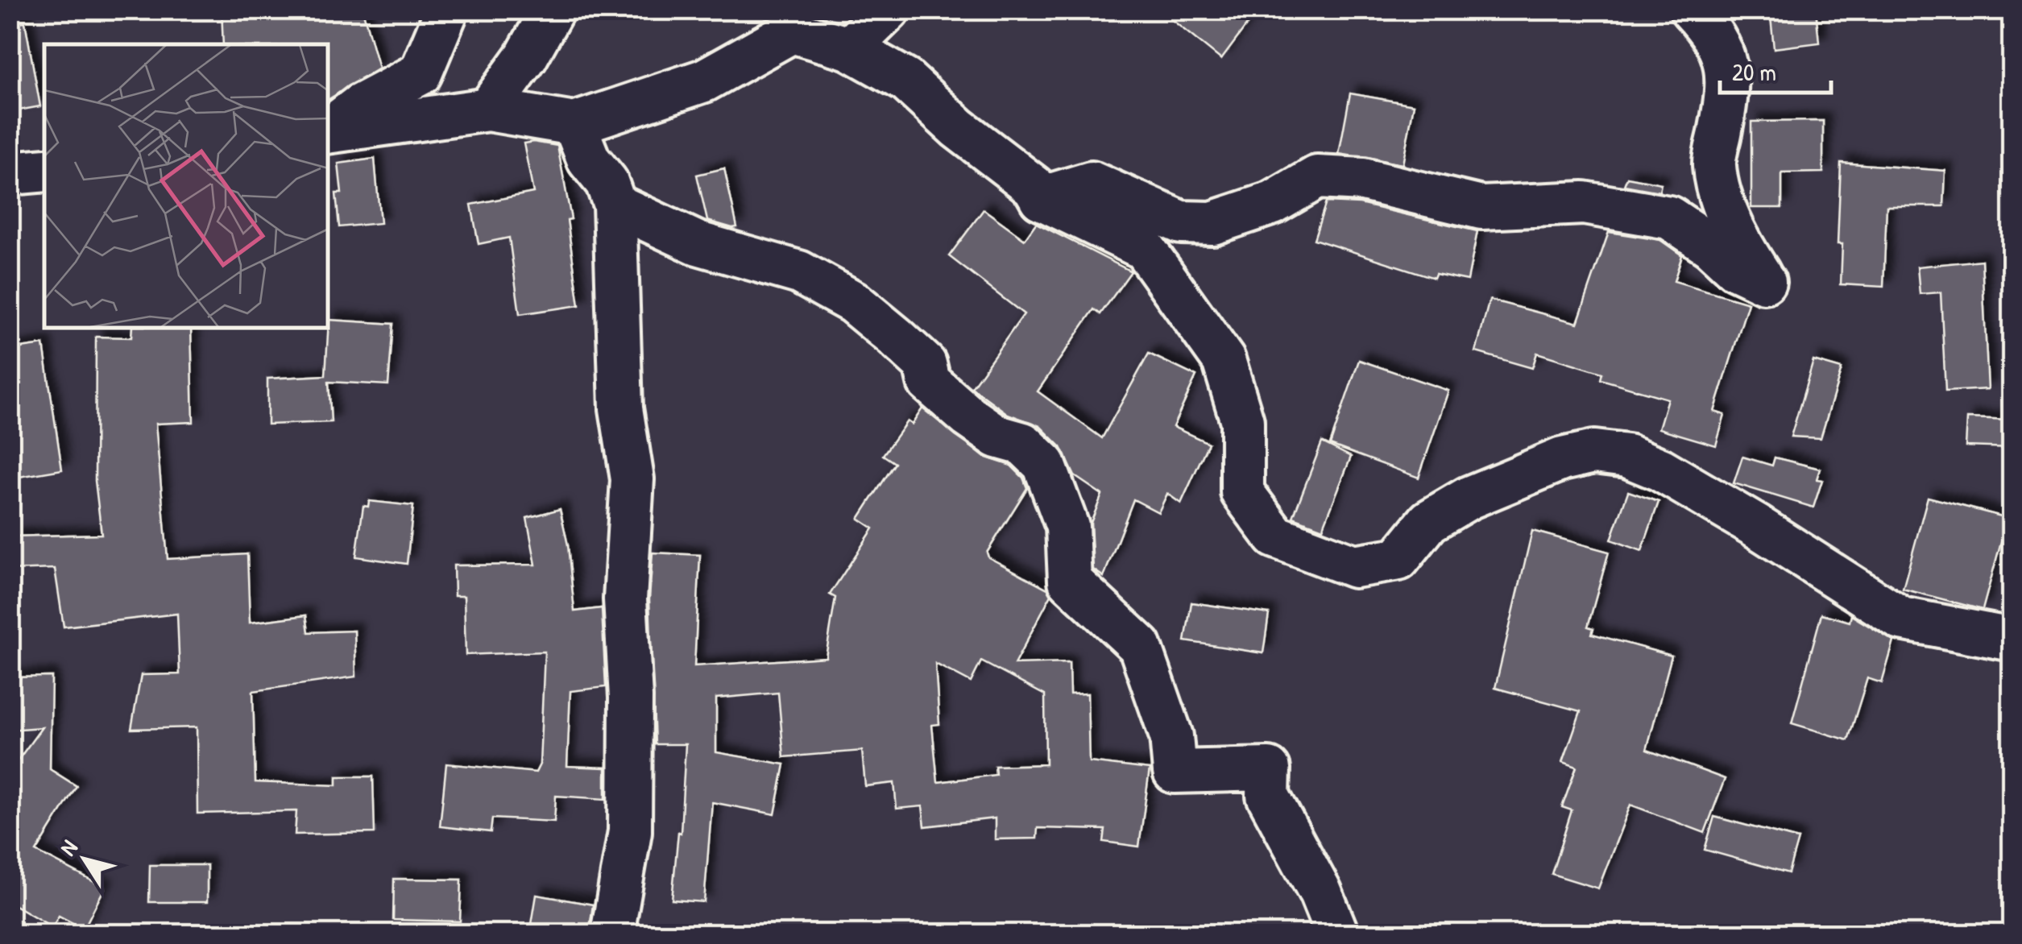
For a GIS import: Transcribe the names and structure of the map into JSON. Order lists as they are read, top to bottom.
{
  "scale_bar": "20 m",
  "north": "top left"
}
